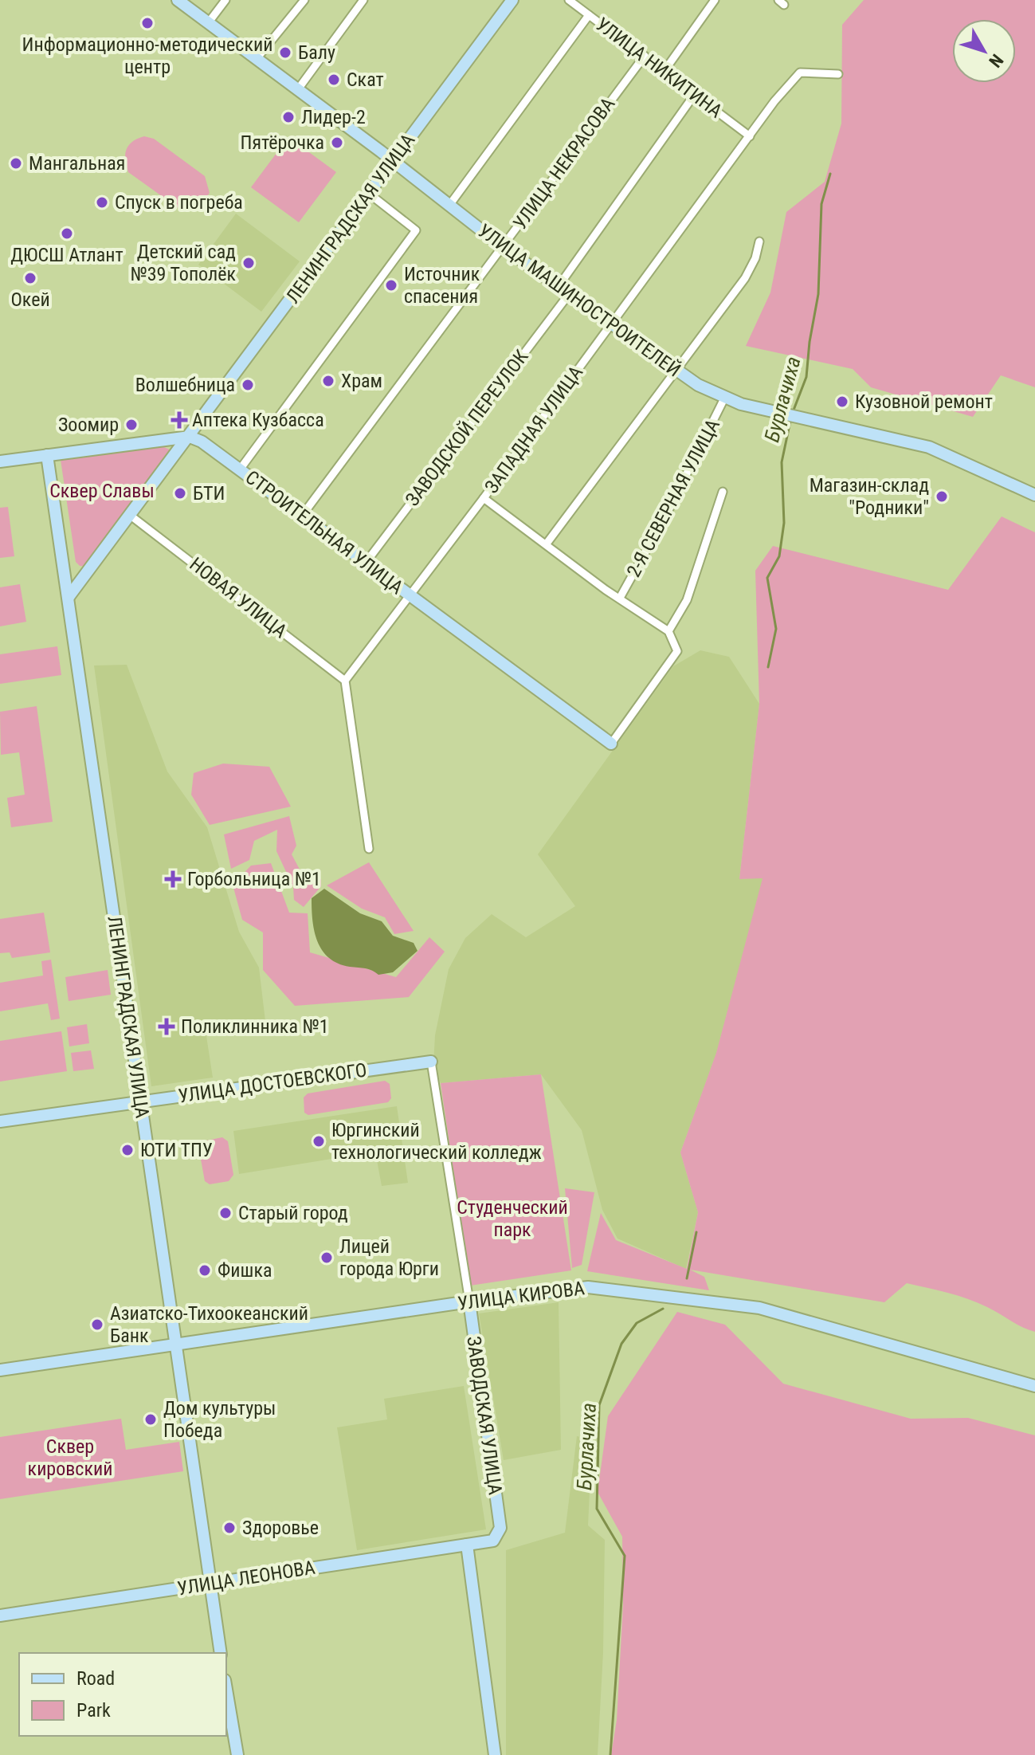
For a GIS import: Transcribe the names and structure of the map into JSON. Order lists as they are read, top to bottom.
{
  "streets": {
    "street": [
      "УЛИЦА НИКИТИНА",
      "УЛИЦА НЕКРАСОВА",
      "ЛЕНИНГРАДСКАЯ УЛИЦА",
      "УЛИЦА МАШИНОСТРОИТЕЛЕЙ",
      "ЗАВОДСКОЙ ПЕРЕУЛОК",
      "ЗАПАДНАЯ УЛИЦА",
      "2-Я СЕВЕРНАЯ УЛИЦА",
      "СТРОИТЕЛЬНАЯ УЛИЦА",
      "НОВАЯ УЛИЦА",
      "УЛИЦА ДОСТОЕВСКОГО",
      "УЛИЦА КИРОВА",
      "ЗАВОДСКАЯ УЛИЦА",
      "УЛИЦА ЛЕОНОВА"
    ]
  },
  "crossings": [
    ["УЛИЦА НИКИТИНА", "УЛИЦА НЕКРАСОВА"],
    ["УЛИЦА НИКИТИНА", "ЗАПАДНАЯ УЛИЦА"],
    ["УЛИЦА НЕКРАСОВА", "УЛИЦА МАШИНОСТРОИТЕЛЕЙ"],
    ["УЛИЦА НЕКРАСОВА", "СТРОИТЕЛЬНАЯ УЛИЦА"],
    ["ЛЕНИНГРАДСКАЯ УЛИЦА", "УЛИЦА МАШИНОСТРОИТЕЛЕЙ"],
    ["ЛЕНИНГРАДСКАЯ УЛИЦА", "СТРОИТЕЛЬНАЯ УЛИЦА"],
    ["ЛЕНИНГРАДСКАЯ УЛИЦА", "НОВАЯ УЛИЦА"],
    ["ЛЕНИНГРАДСКАЯ УЛИЦА", "УЛИЦА ДОСТОЕВСКОГО"],
    ["ЛЕНИНГРАДСКАЯ УЛИЦА", "УЛИЦА КИРОВА"],
    ["ЛЕНИНГРАДСКАЯ УЛИЦА", "УЛИЦА ЛЕОНОВА"],
    ["УЛИЦА МАШИНОСТРОИТЕЛЕЙ", "ЗАВОДСКОЙ ПЕРЕУЛОК"],
    ["УЛИЦА МАШИНОСТРОИТЕЛЕЙ", "ЗАПАДНАЯ УЛИЦА"],
    ["УЛИЦА МАШИНОСТРОИТЕЛЕЙ", "2-Я СЕВЕРНАЯ УЛИЦА"],
    ["ЗАВОДСКОЙ ПЕРЕУЛОК", "СТРОИТЕЛЬНАЯ УЛИЦА"],
    ["ЗАПАДНАЯ УЛИЦА", "СТРОИТЕЛЬНАЯ УЛИЦА"],
    ["ЗАПАДНАЯ УЛИЦА", "НОВАЯ УЛИЦА"],
    ["УЛИЦА ДОСТОЕВСКОГО", "ЗАВОДСКАЯ УЛИЦА"],
    ["УЛИЦА КИРОВА", "ЗАВОДСКАЯ УЛИЦА"],
    ["ЗАВОДСКАЯ УЛИЦА", "УЛИЦА ЛЕОНОВА"]
  ],
  "water": ["Бурлачиха"],
  "parks": ["Сквер Славы", "Студенческий парк", "Сквер кировский"],
  "places": {
    "other": [
      "Информационно-методический центр",
      "Балу",
      "Скат",
      "Лидер-2",
      "Пятёрочка",
      "Мангальная",
      "Спуск в погреба",
      "ДЮСШ Атлант",
      "Детский сад №39 Тополёк",
      "Окей",
      "Источник спасения",
      "Храм",
      "Волшебница",
      "Кузовной ремонт",
      "Зоомир",
      "БТИ",
      "Магазин-склад \"Родники\"",
      "Юргинский технологический колледж",
      "ЮТИ ТПУ",
      "Старый город",
      "Лицей города Юрги",
      "Фишка",
      "Азиатско-Тихоокеанский Банк",
      "Дом культуры Победа",
      "Здоровье"
    ],
    "health": ["Аптека Кузбасса", "Горбольница №1", "Поликлинника №1"]
  },
  "legend": ["Road", "Park"],
  "north": "bottom right"
}
